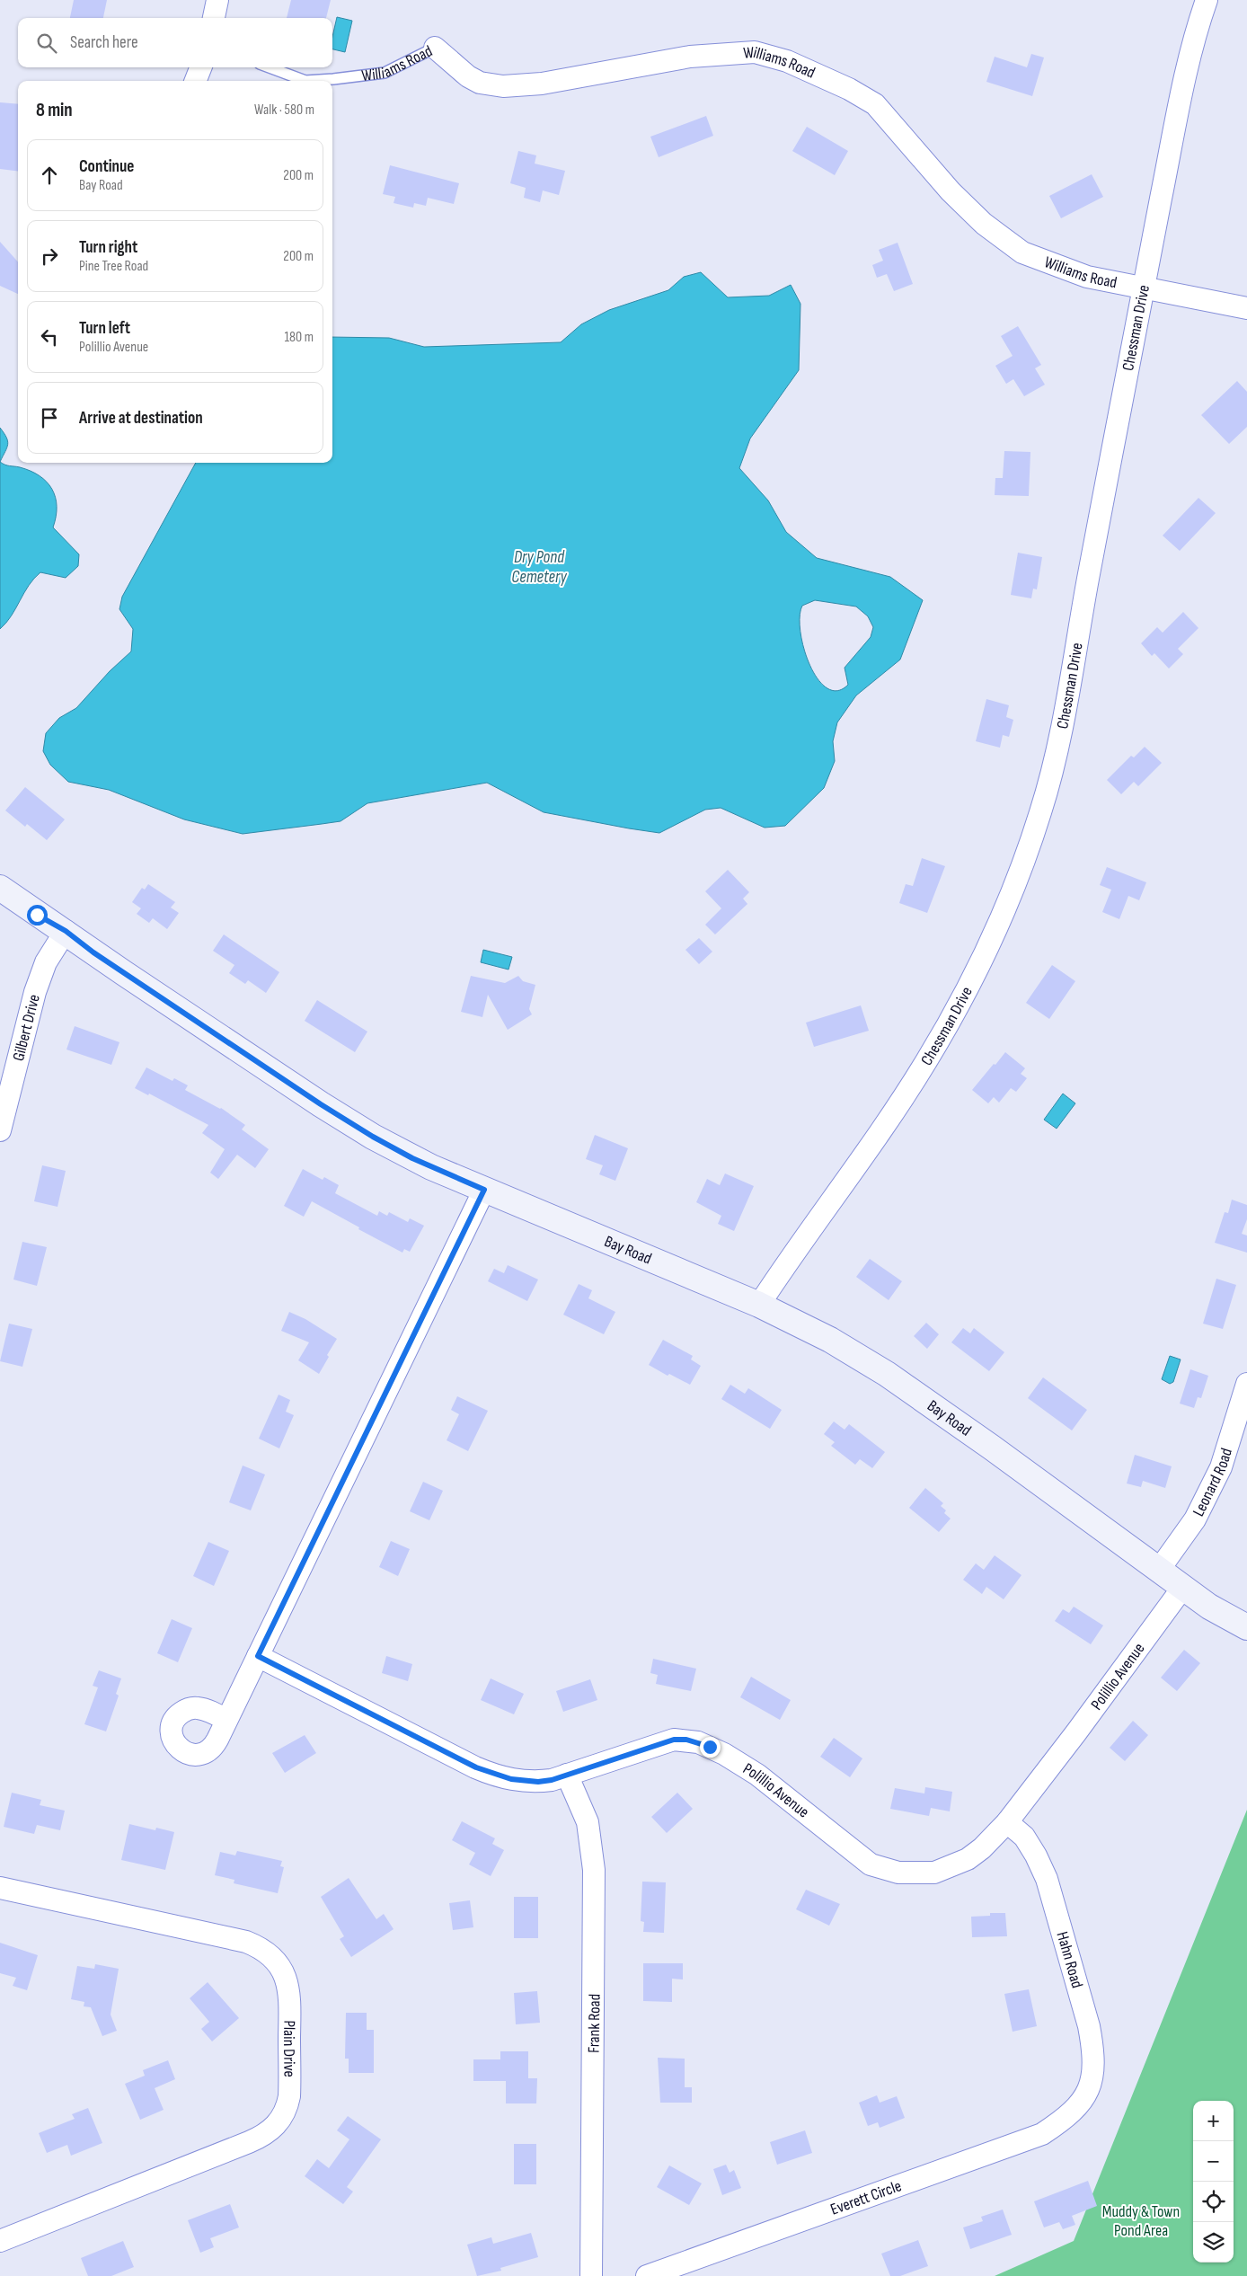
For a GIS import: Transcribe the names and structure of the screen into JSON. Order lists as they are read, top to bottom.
{
  "streets": {
    "main road": ["Bay Road"],
    "street": [
      "Williams Road",
      "Chessman Drive",
      "Gilbert Drive",
      "Leonard Road",
      "Polillio Avenue",
      "Hahn Road",
      "Frank Road",
      "Plain Drive",
      "Everett Circle"
    ]
  },
  "crossings": [
    ["Williams Road", "Chessman Drive"],
    ["Chessman Drive", "Bay Road"],
    ["Gilbert Drive", "Bay Road"],
    ["Bay Road", "Leonard Road"],
    ["Bay Road", "Polillio Avenue"],
    ["Polillio Avenue", "Hahn Road"],
    ["Polillio Avenue", "Frank Road"],
    ["Hahn Road", "Everett Circle"]
  ],
  "water": ["Dry Pond Cemetery"],
  "parks": ["Muddy & Town Pond Area"],
  "page": {
    "search": "Search here",
    "heading": ["8 min", "Walk · 580 m"],
    "list": [
      ["Continue", "Bay Road", "200 m"],
      ["Turn right", "Pine Tree Road", "200 m"],
      ["Turn left", "Polillio Avenue", "180 m"],
      "Arrive at destination"
    ],
    "map_buttons": ["+", "−"]
  }
}
